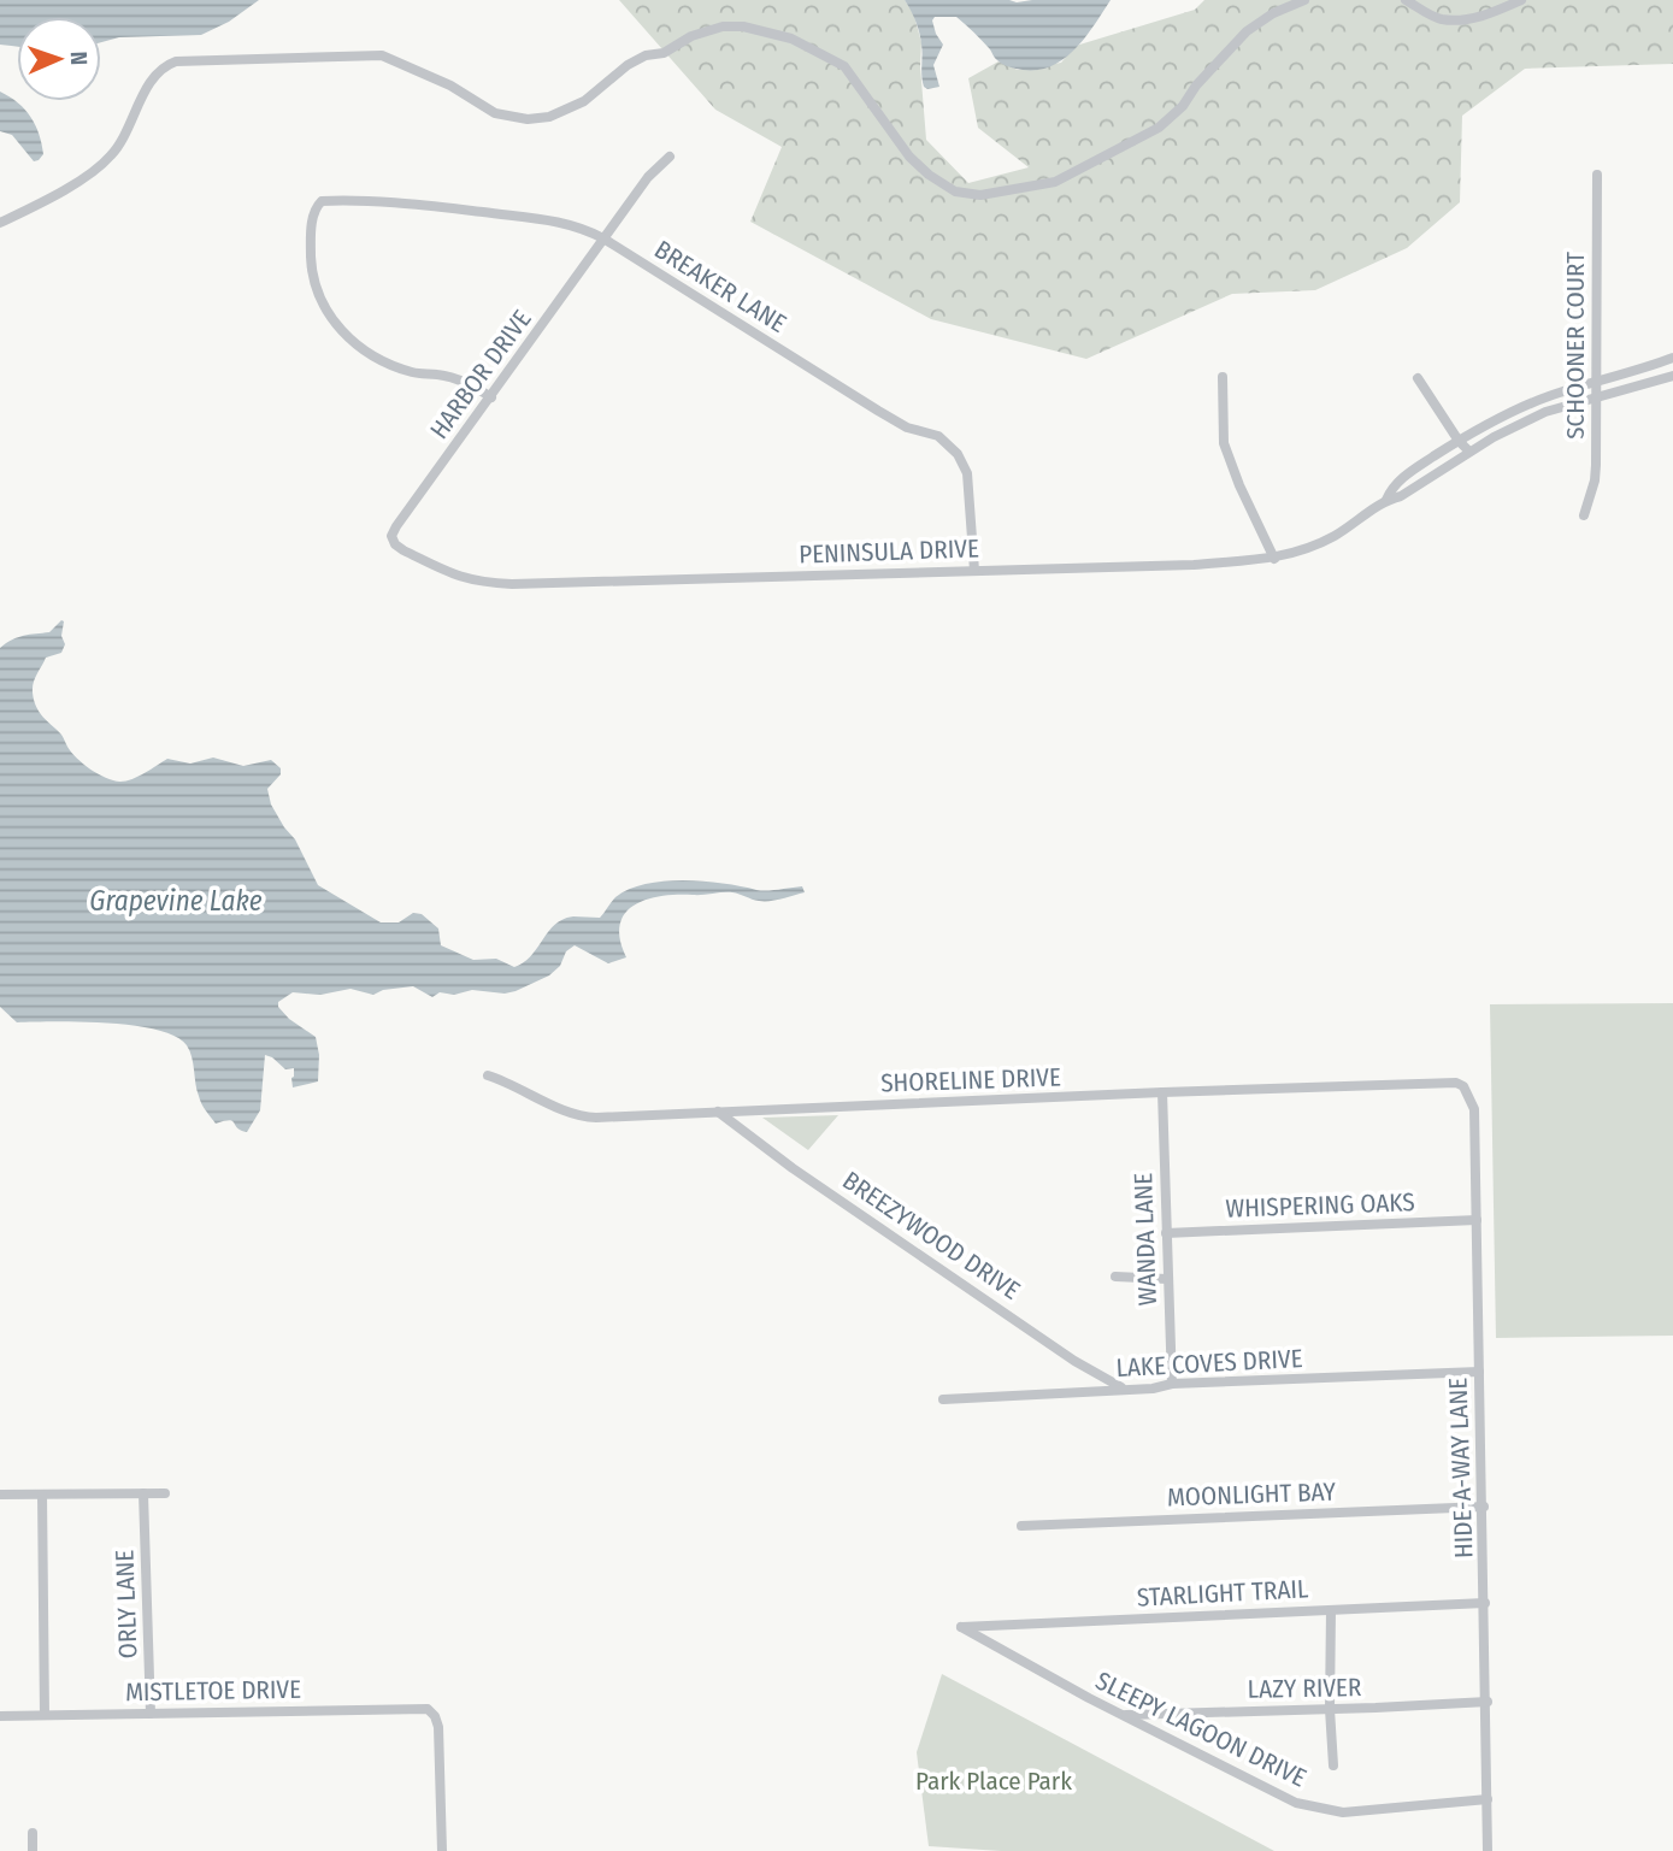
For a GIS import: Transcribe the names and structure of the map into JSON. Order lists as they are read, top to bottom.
{
  "streets": {
    "street": [
      "BREAKER LANE",
      "SCHOONER COURT",
      "HARBOR DRIVE",
      "PENINSULA DRIVE",
      "SHORELINE DRIVE",
      "WHISPERING OAKS",
      "BREEZYWOOD DRIVE",
      "WANDA LANE",
      "LAKE COVES DRIVE",
      "HIDE-A-WAY LANE",
      "MOONLIGHT BAY",
      "STARLIGHT TRAIL",
      "ORLY LANE",
      "LAZY RIVER",
      "MISTLETOE DRIVE",
      "SLEEPY LAGOON DRIVE"
    ]
  },
  "crossings": [
    ["BREAKER LANE", "HARBOR DRIVE"],
    ["BREAKER LANE", "PENINSULA DRIVE"],
    ["SCHOONER COURT", "PENINSULA DRIVE"],
    ["HARBOR DRIVE", "PENINSULA DRIVE"],
    ["SHORELINE DRIVE", "BREEZYWOOD DRIVE"],
    ["SHORELINE DRIVE", "WANDA LANE"],
    ["SHORELINE DRIVE", "HIDE-A-WAY LANE"],
    ["WHISPERING OAKS", "WANDA LANE"],
    ["WHISPERING OAKS", "HIDE-A-WAY LANE"],
    ["BREEZYWOOD DRIVE", "LAKE COVES DRIVE"],
    ["WANDA LANE", "LAKE COVES DRIVE"],
    ["LAKE COVES DRIVE", "HIDE-A-WAY LANE"],
    ["HIDE-A-WAY LANE", "MOONLIGHT BAY"],
    ["HIDE-A-WAY LANE", "STARLIGHT TRAIL"],
    ["HIDE-A-WAY LANE", "LAZY RIVER"],
    ["HIDE-A-WAY LANE", "SLEEPY LAGOON DRIVE"],
    ["STARLIGHT TRAIL", "SLEEPY LAGOON DRIVE"],
    ["ORLY LANE", "MISTLETOE DRIVE"],
    ["LAZY RIVER", "SLEEPY LAGOON DRIVE"]
  ],
  "water": ["Grapevine Lake"],
  "parks": ["Park Place Park"],
  "north": "right"
}
